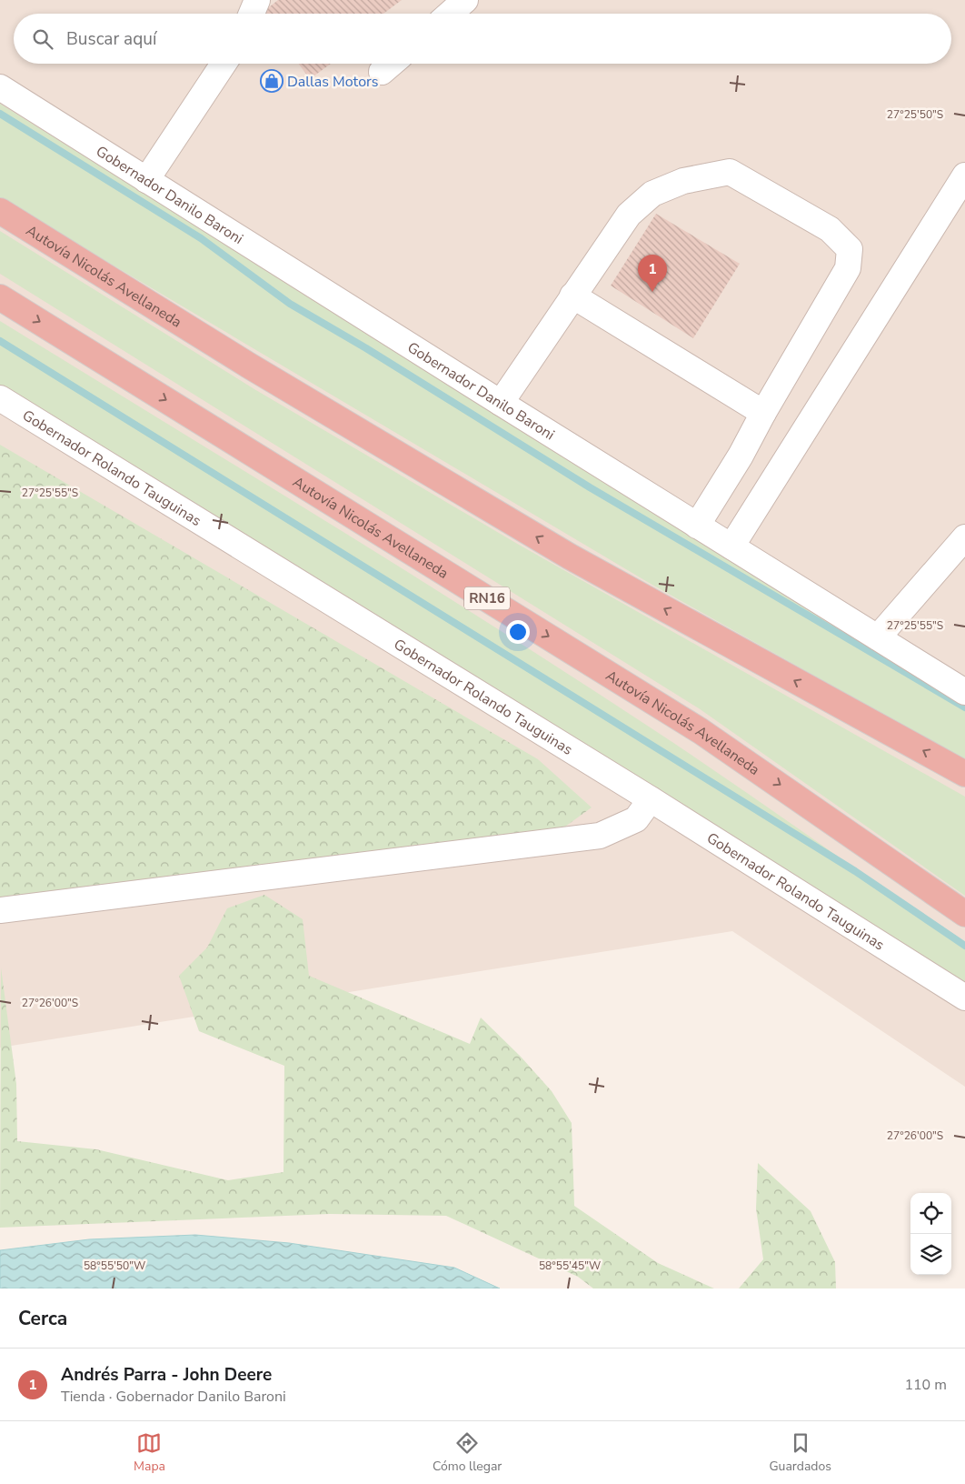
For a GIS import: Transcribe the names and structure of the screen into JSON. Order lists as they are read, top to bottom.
{
  "streets": {
    "highway": ["Autovía Nicolás Avellaneda", "RN16"],
    "street": ["Gobernador Danilo Baroni", "Gobernador Rolando Tauguinas"]
  },
  "places": {
    "shop": ["Dallas Motors"]
  },
  "page": {
    "search": "Buscar aquí",
    "pins": "1",
    "heading": "Cerca",
    "list": [
      {
        "mark": "1",
        "name": "Andrés Parra - John Deere",
        "note": "Tienda · Gobernador Danilo Baroni",
        "value": "110 m"
      }
    ],
    "nav": ["Mapa", "Cómo llegar", "Guardados"]
  },
  "coordinates": [
    "27°25'50\"S",
    "27°25'55\"S",
    "27°26'00\"S",
    "58°55'50\"W",
    "58°55'45\"W"
  ]
}
